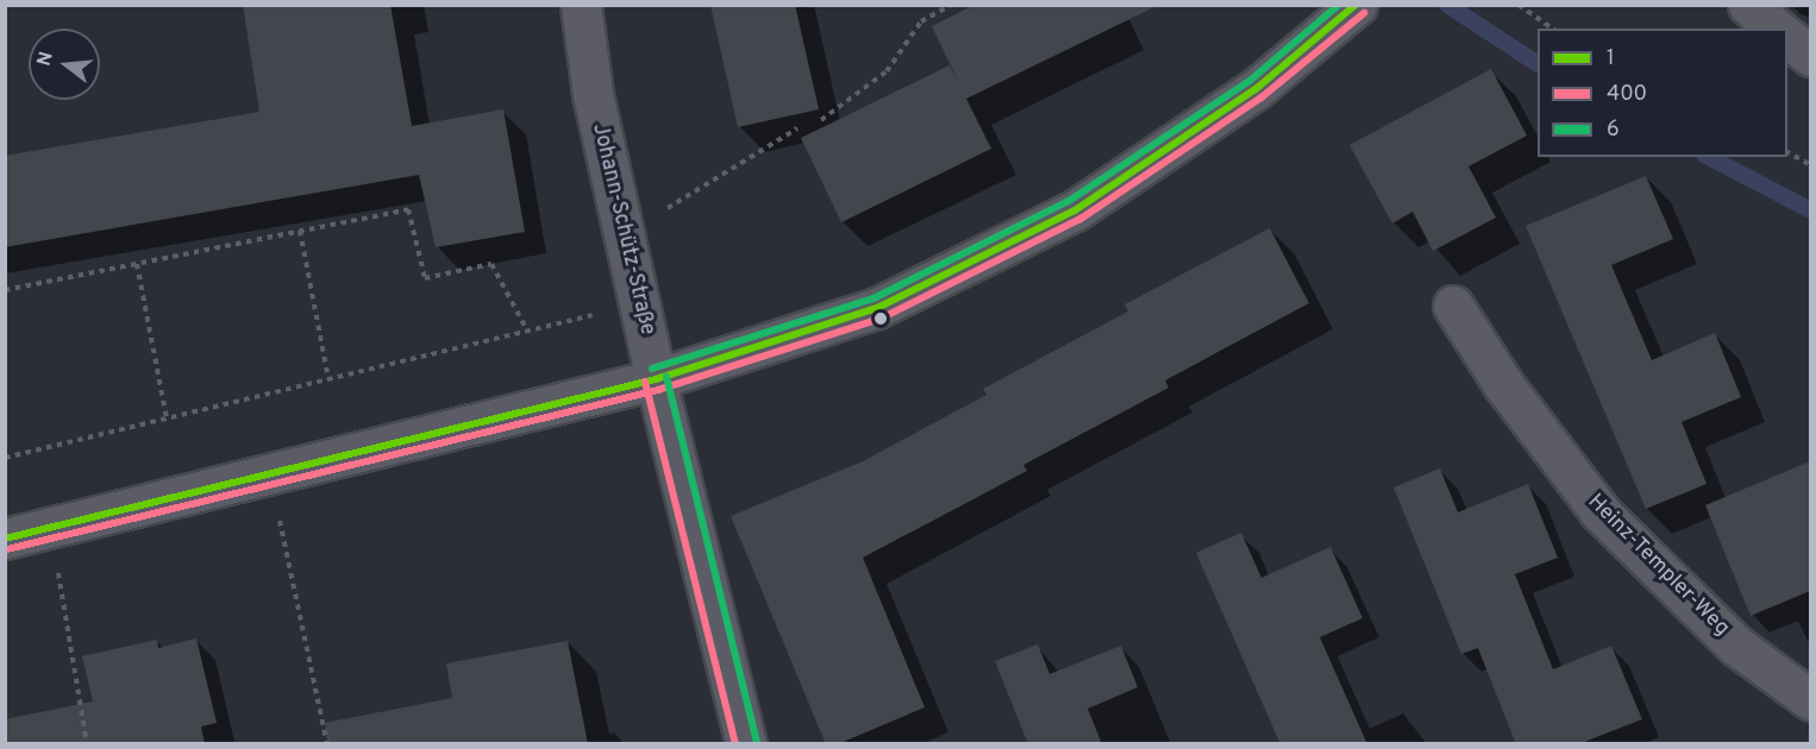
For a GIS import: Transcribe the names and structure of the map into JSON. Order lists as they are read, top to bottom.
{
  "streets": {
    "street": ["Johann-Schütz-Straße", "Heinz-Templer-Weg"]
  },
  "lines": ["transit line 1", "transit line 6", "transit line 400"],
  "legend": ["1", "400", "6"],
  "north": "left"
}
